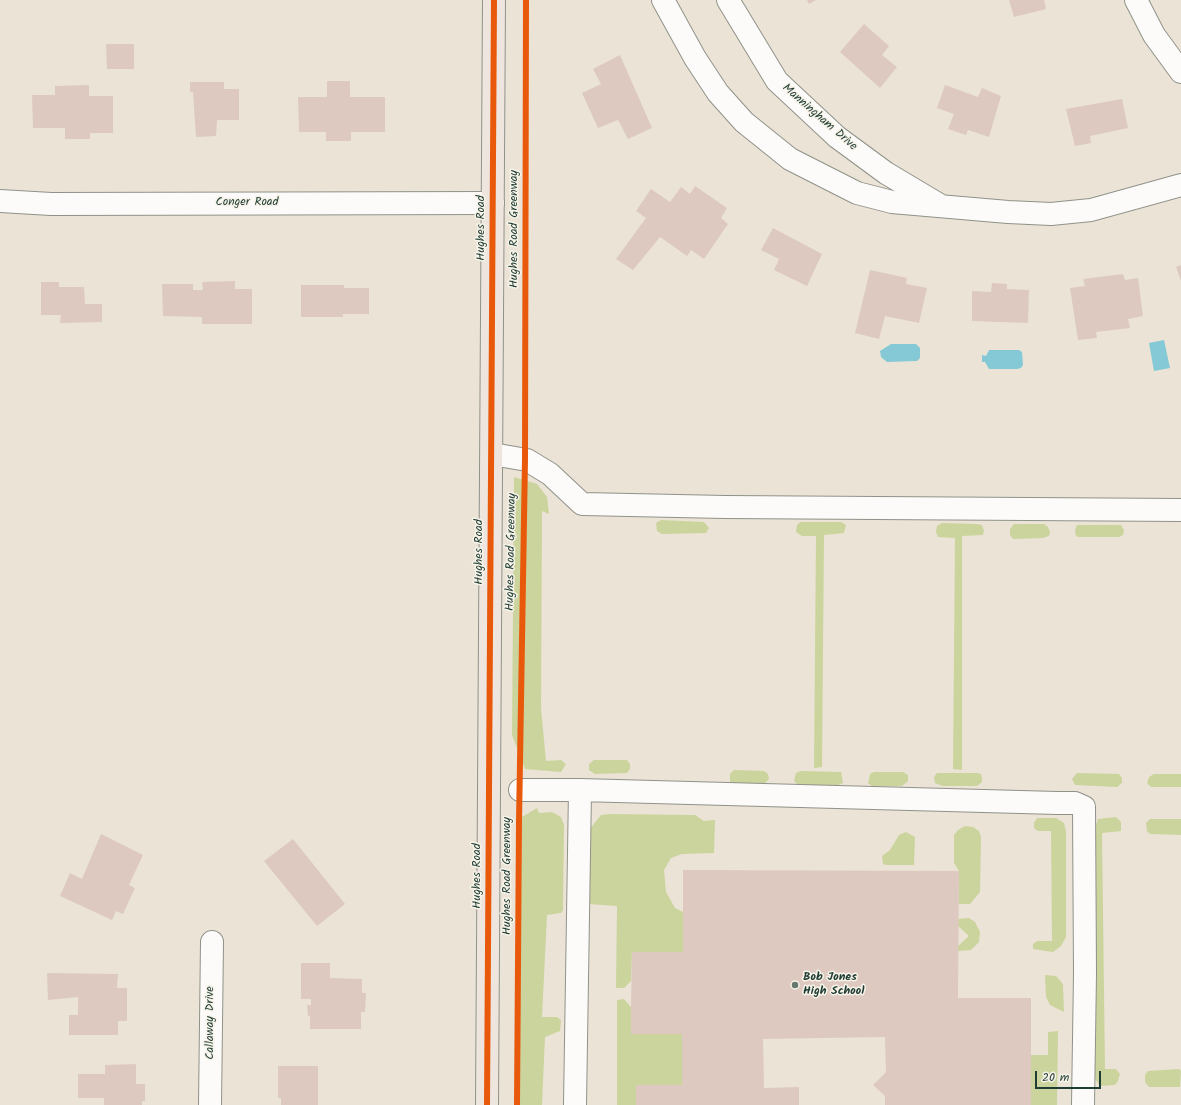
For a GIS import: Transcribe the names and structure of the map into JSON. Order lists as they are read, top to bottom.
{
  "streets": {
    "main road": ["Hughes Road"],
    "street": ["Manningham Drive", "Conger Road", "Callaway Drive"],
    "cycle path": ["Hughes Road Greenway"]
  },
  "crossings": [
    ["Conger Road", "Hughes Road"]
  ],
  "places": ["Bob Jones High School"],
  "scale_bar": "20 m"
}
